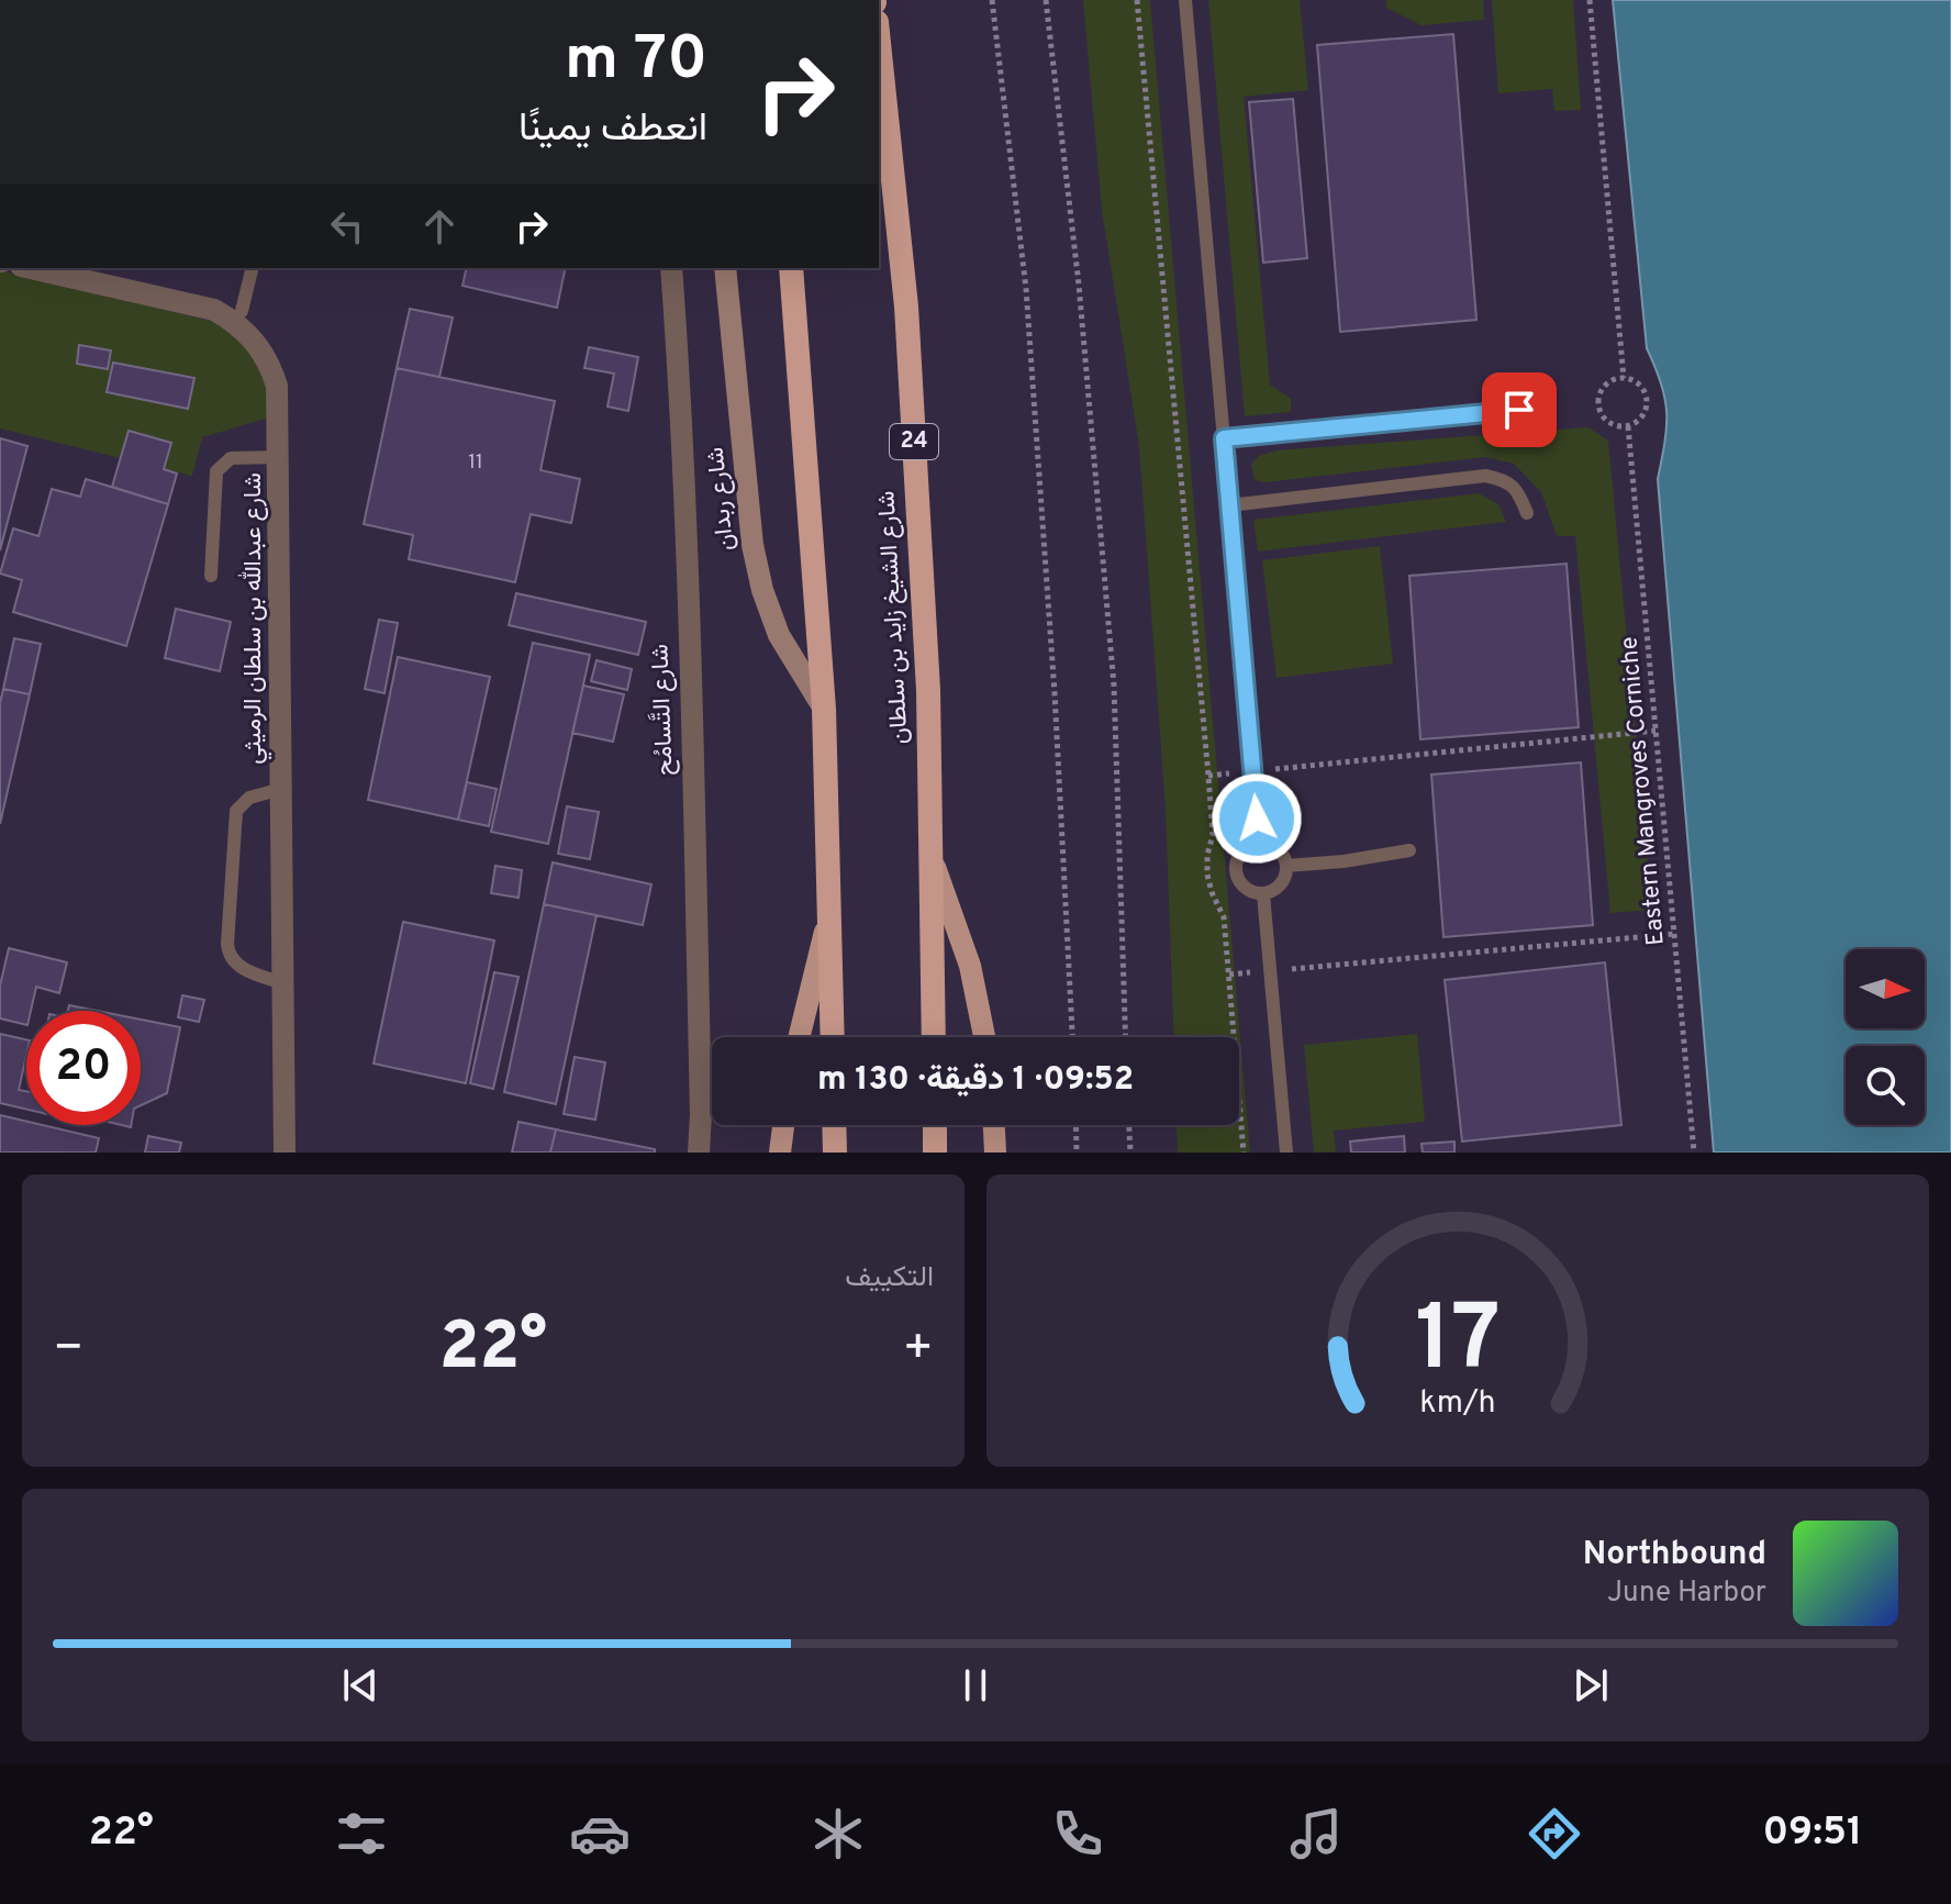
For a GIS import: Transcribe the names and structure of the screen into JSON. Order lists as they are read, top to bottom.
{
  "streets": {
    "highway": ["24", "شارع الشيخ زايد بن سلطان"],
    "main road": ["شارع ربدان"],
    "street": ["شارع عبدالله بن سلطان الرميثي", "شارع التَّسامُح"],
    "path": ["Eastern Mangroves Corniche"]
  },
  "house_numbers": ["11"],
  "north": "right",
  "page": {
    "turn": ["70 m", "انعطف يمينًا"],
    "limit": "20",
    "trip": "09:52 · 1 دقيقة · 130 m",
    "tile": "التكييف",
    "heat": ["−", "22°", "+"],
    "song": ["Northbound", "June Harbor"],
    "tabs": ["09:51", "22°"],
    "gauge": ["17", "km/h"]
  }
}
